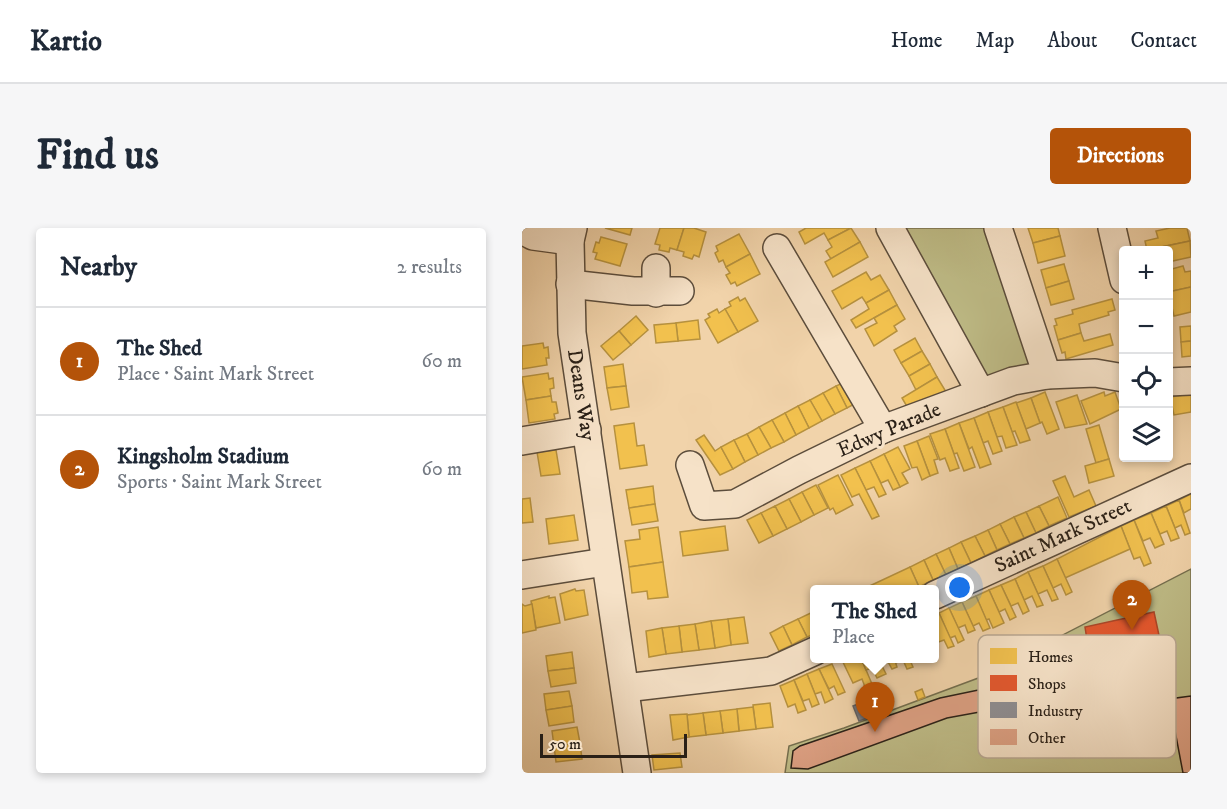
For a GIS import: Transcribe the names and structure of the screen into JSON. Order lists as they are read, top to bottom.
{
  "streets": {
    "street": ["Deans Way", "Edwy Parade", "Saint Mark Street"]
  },
  "legend": [
    "Homes",
    "Shops",
    "Industry",
    "Other"
  ],
  "scale_bar": "50 m",
  "page": {
    "header": "Kartio",
    "nav": [
      "Home",
      "Map",
      "About",
      "Contact"
    ],
    "buttons": "Directions",
    "title": "Find us",
    "heading": ["Nearby", "2 results"],
    "map_buttons": ["+", "−"],
    "list": [
      {
        "mark": "1",
        "name": "The Shed",
        "note": "Place · Saint Mark Street",
        "value": "60 m"
      },
      {
        "mark": "2",
        "name": "Kingsholm Stadium",
        "note": "Sports · Saint Mark Street",
        "value": "60 m"
      }
    ],
    "pins": ["2", "1"],
    "popup": ["The Shed", "Place"],
    "scale": "50 m"
  }
}
